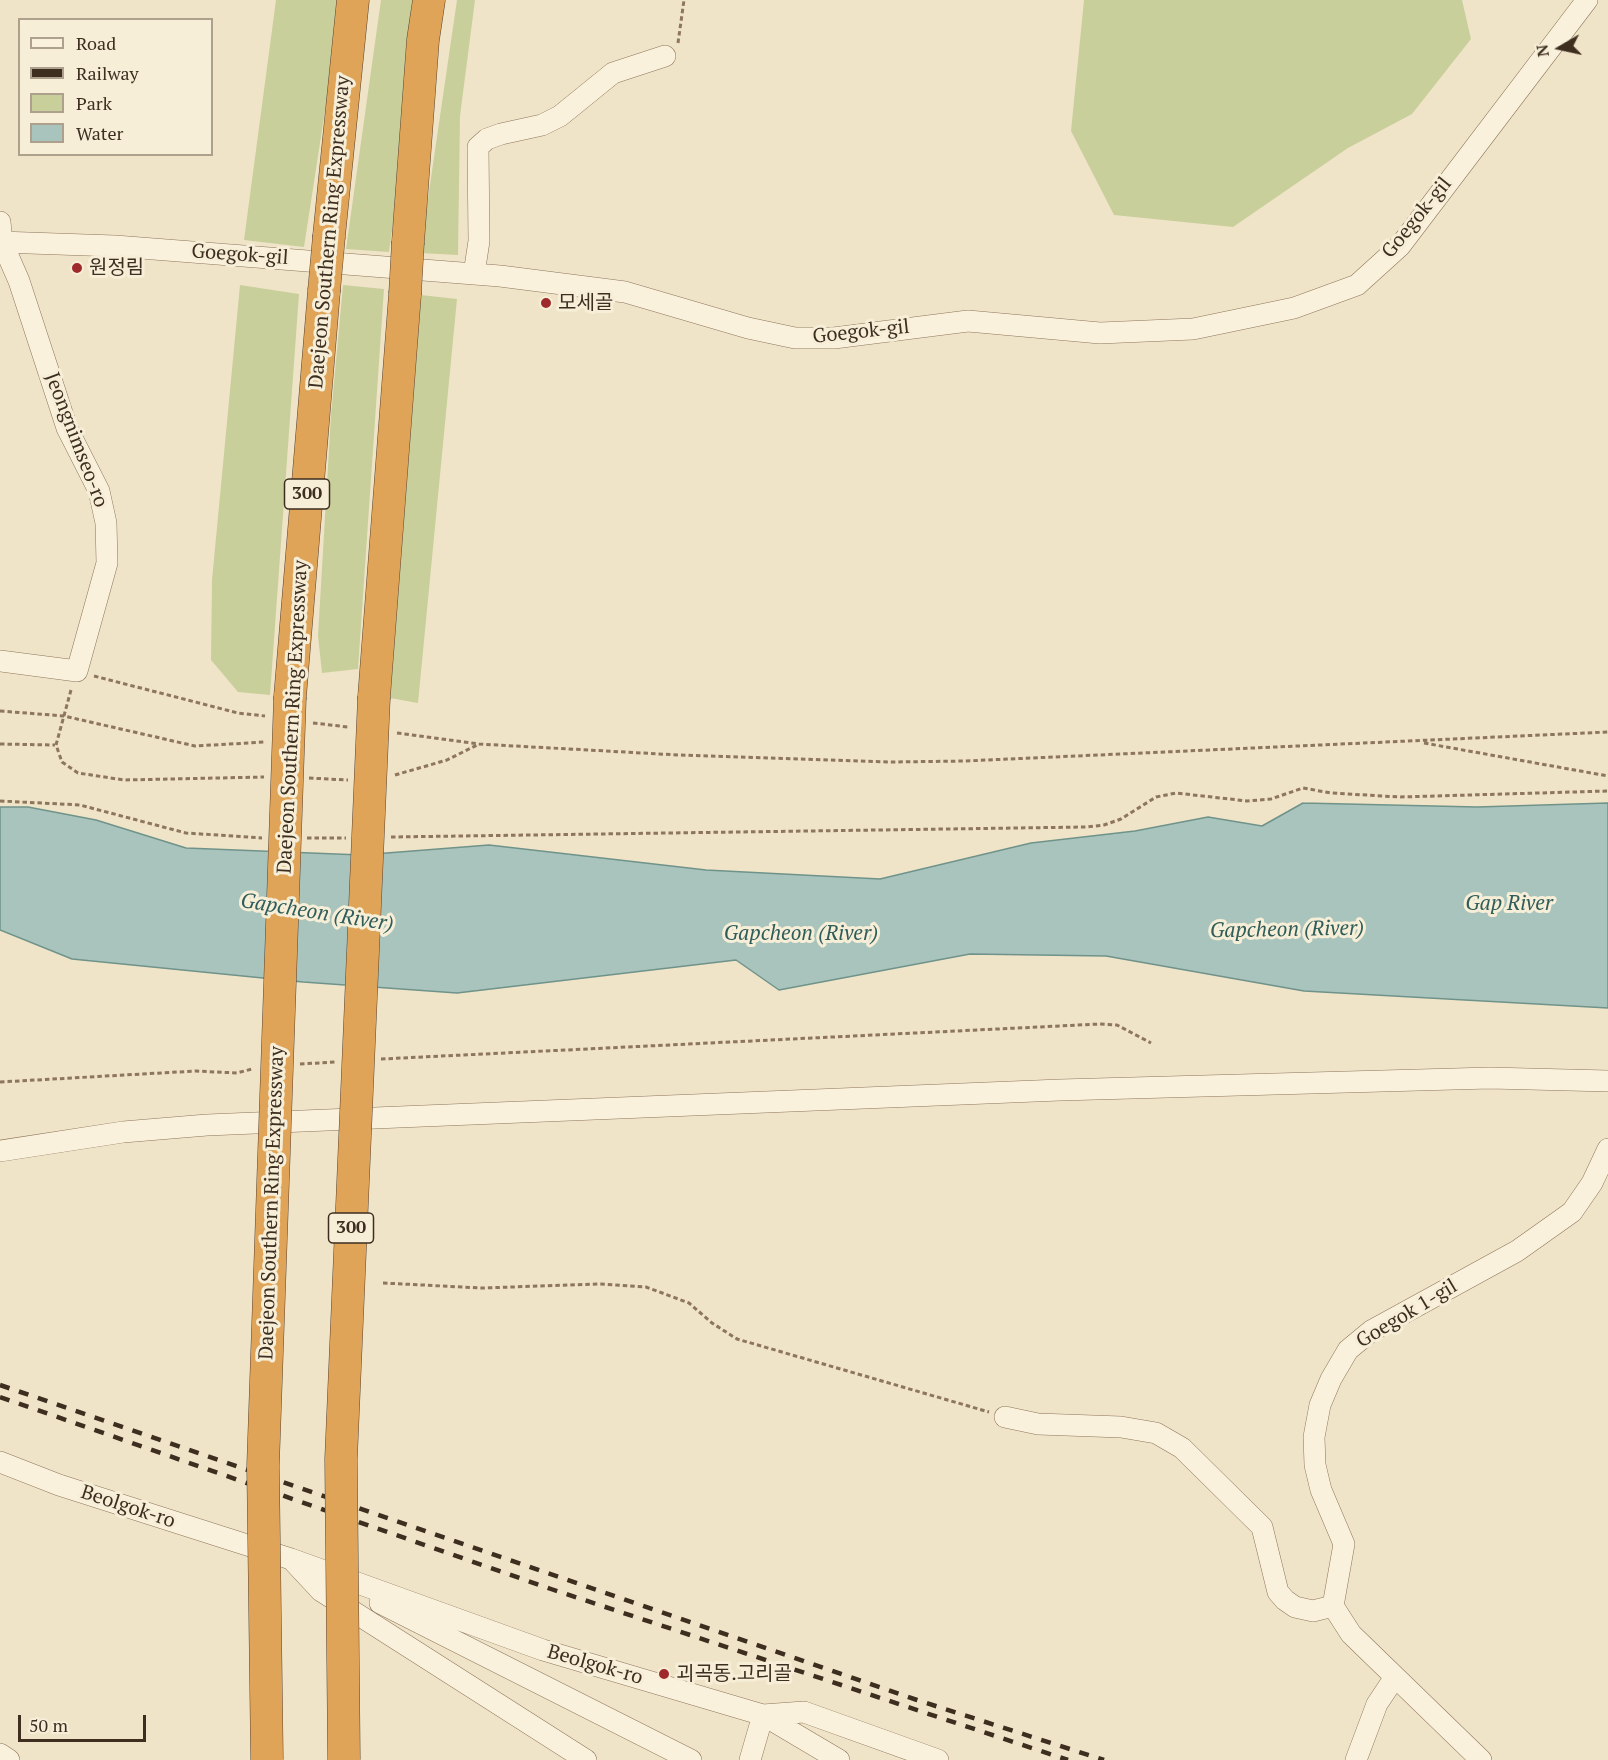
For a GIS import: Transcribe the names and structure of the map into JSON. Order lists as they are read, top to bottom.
{
  "streets": {
    "highway": ["Daejeon Southern Ring Expressway", "300"],
    "street": [
      "Goegok-gil",
      "Jeongnimseo-ro",
      "Goegok 1-gil",
      "Beolgok-ro"
    ]
  },
  "crossings": [
    ["Goegok-gil", "Jeongnimseo-ro"]
  ],
  "water": ["Gap River", "Gapcheon (River)"],
  "places": ["원정림", "모세골", "괴곡동.고리골"],
  "legend": [
    "Road",
    "Railway",
    "Park",
    "Water"
  ],
  "scale_bar": "50 m",
  "north": "left"
}
